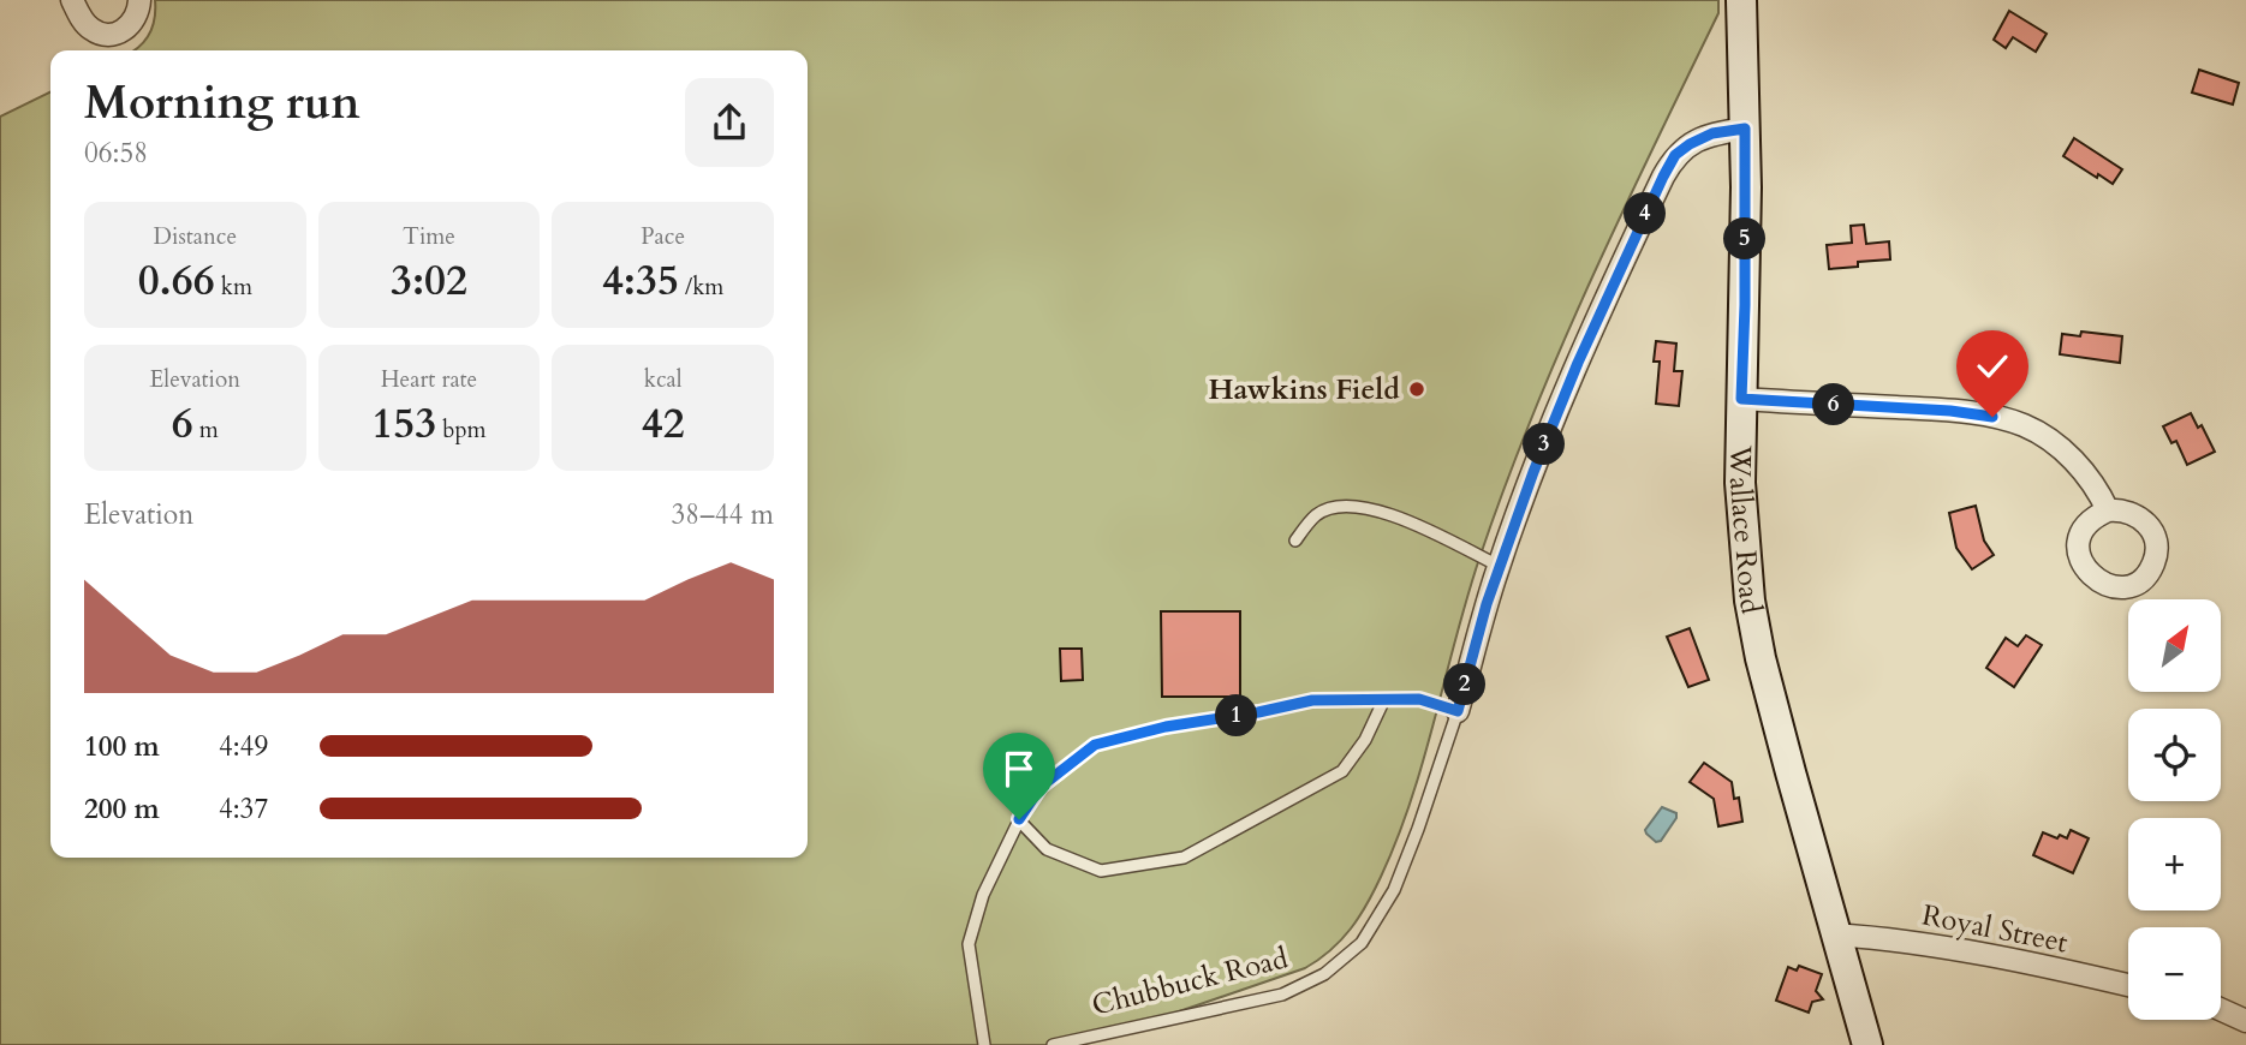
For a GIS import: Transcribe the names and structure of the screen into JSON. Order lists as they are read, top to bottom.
{
  "streets": {
    "street": ["Wallace Road", "Royal Street", "Chubbuck Road"]
  },
  "crossings": [
    ["Wallace Road", "Royal Street"],
    ["Wallace Road", "Chubbuck Road"]
  ],
  "places": ["Hawkins Field"],
  "north": "top right",
  "page": {
    "heading": ["Morning run", "06:58"],
    "pins": [
      "4",
      "5",
      "6",
      "3",
      "2",
      "1"
    ],
    "stats": [
      ["Distance", "0.66 km"],
      ["Time", "3:02"],
      ["Pace", "4:35 /km"],
      ["Elevation", "6 m"],
      ["Heart rate", "153 bpm"],
      ["kcal", "42"]
    ],
    "chart": ["Elevation", "38–44 m"],
    "map_buttons": ["+", "−"],
    "list": [
      {
        "name": "100 m",
        "note": "4:49"
      },
      {
        "name": "200 m",
        "note": "4:37"
      }
    ]
  }
}
